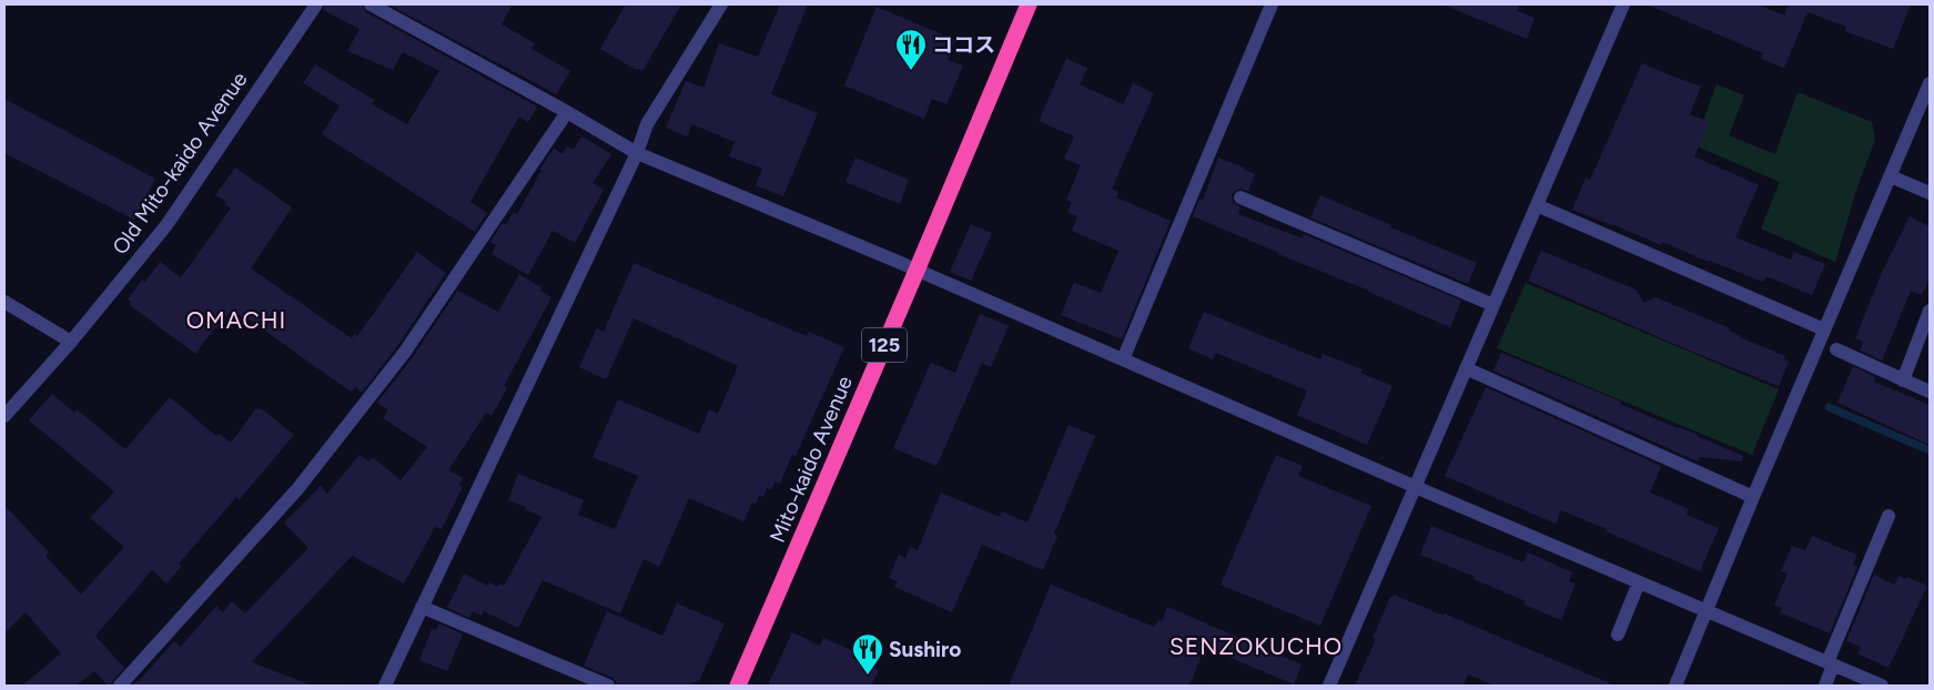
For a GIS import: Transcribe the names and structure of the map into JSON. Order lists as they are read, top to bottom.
{
  "streets": {
    "highway": ["125", "Mito-kaido Avenue"],
    "street": ["Old Mito-kaido Avenue"]
  },
  "districts": ["OMACHI", "SENZOKUCHO"],
  "places": {
    "restaurant": ["ココス", "Sushiro"]
  }
}
